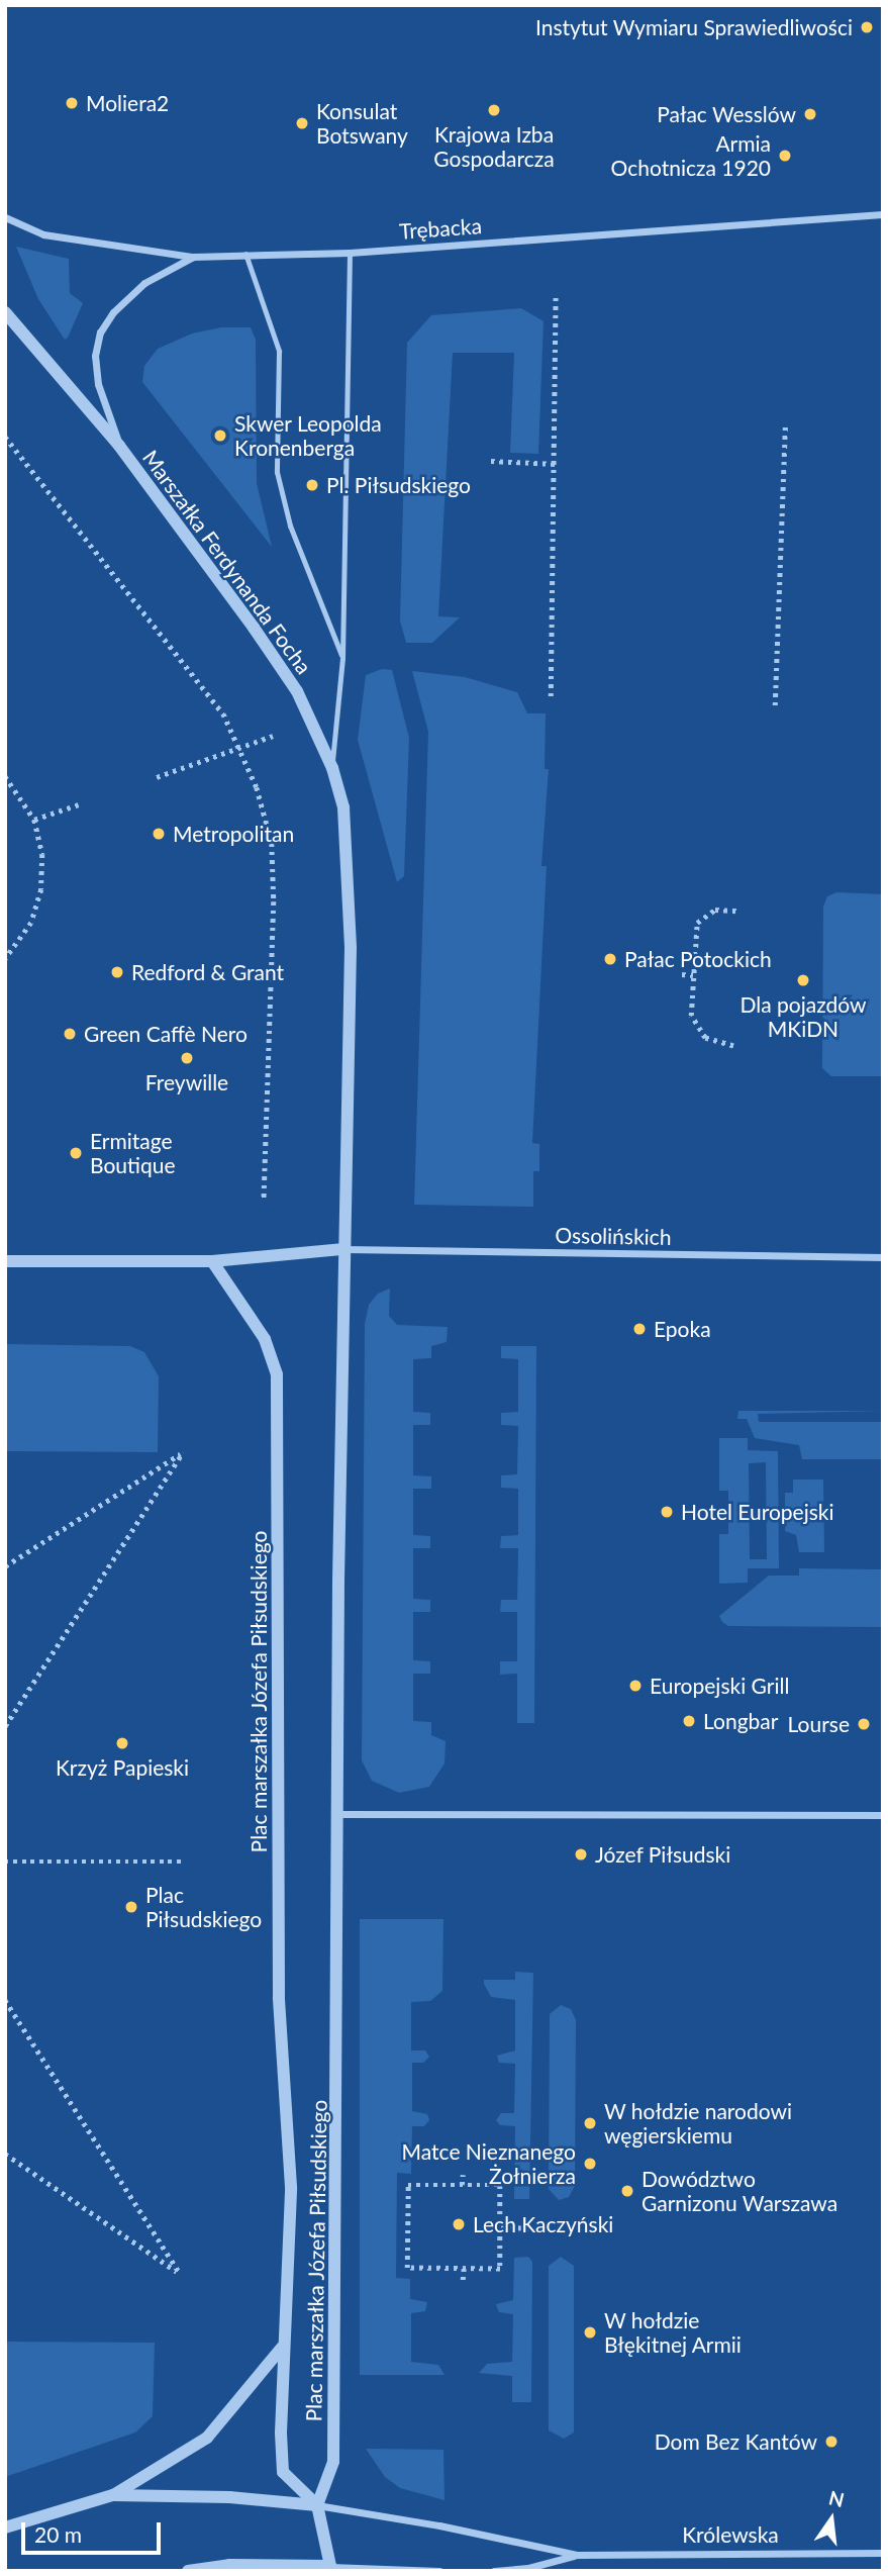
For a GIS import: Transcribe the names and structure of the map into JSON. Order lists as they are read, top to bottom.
{
  "streets": {
    "street": [
      "Trębacka",
      "Marszałka Ferdynanda Focha",
      "Ossolińskich",
      "Plac marszałka Józefa Piłsudskiego",
      "Królewska"
    ]
  },
  "crossings": [
    ["Marszałka Ferdynanda Focha", "Ossolińskich"],
    ["Marszałka Ferdynanda Focha", "Plac marszałka Józefa Piłsudskiego"],
    ["Ossolińskich", "Plac marszałka Józefa Piłsudskiego"],
    ["Plac marszałka Józefa Piłsudskiego", "Królewska"]
  ],
  "places": [
    "Instytut Wymiaru Sprawiedliwości",
    "Moliera2",
    "Krajowa Izba Gospodarcza",
    "Pałac Wesslów",
    "Konsulat Botswany",
    "Armia Ochotnicza 1920",
    "Skwer Leopolda Kronenberga",
    "Pl. Piłsudskiego",
    "Metropolitan",
    "Pałac Potockich",
    "Redford & Grant",
    "Dla pojazdów MKiDN",
    "Green Caffè Nero",
    "Freywille",
    "Ermitage Boutique",
    "Epoka",
    "Hotel Europejski",
    "Europejski Grill",
    "Longbar",
    "Lourse",
    "Krzyż Papieski",
    "Józef Piłsudski",
    "Plac Piłsudskiego",
    "W hołdzie narodowi węgierskiemu",
    "Matce Nieznanego Żołnierza",
    "Dowództwo Garnizonu Warszawa",
    "Lech Kaczyński",
    "W hołdzie Błękitnej Armii",
    "Dom Bez Kantów"
  ],
  "scale_bar": "20 m",
  "north": "top"
}
